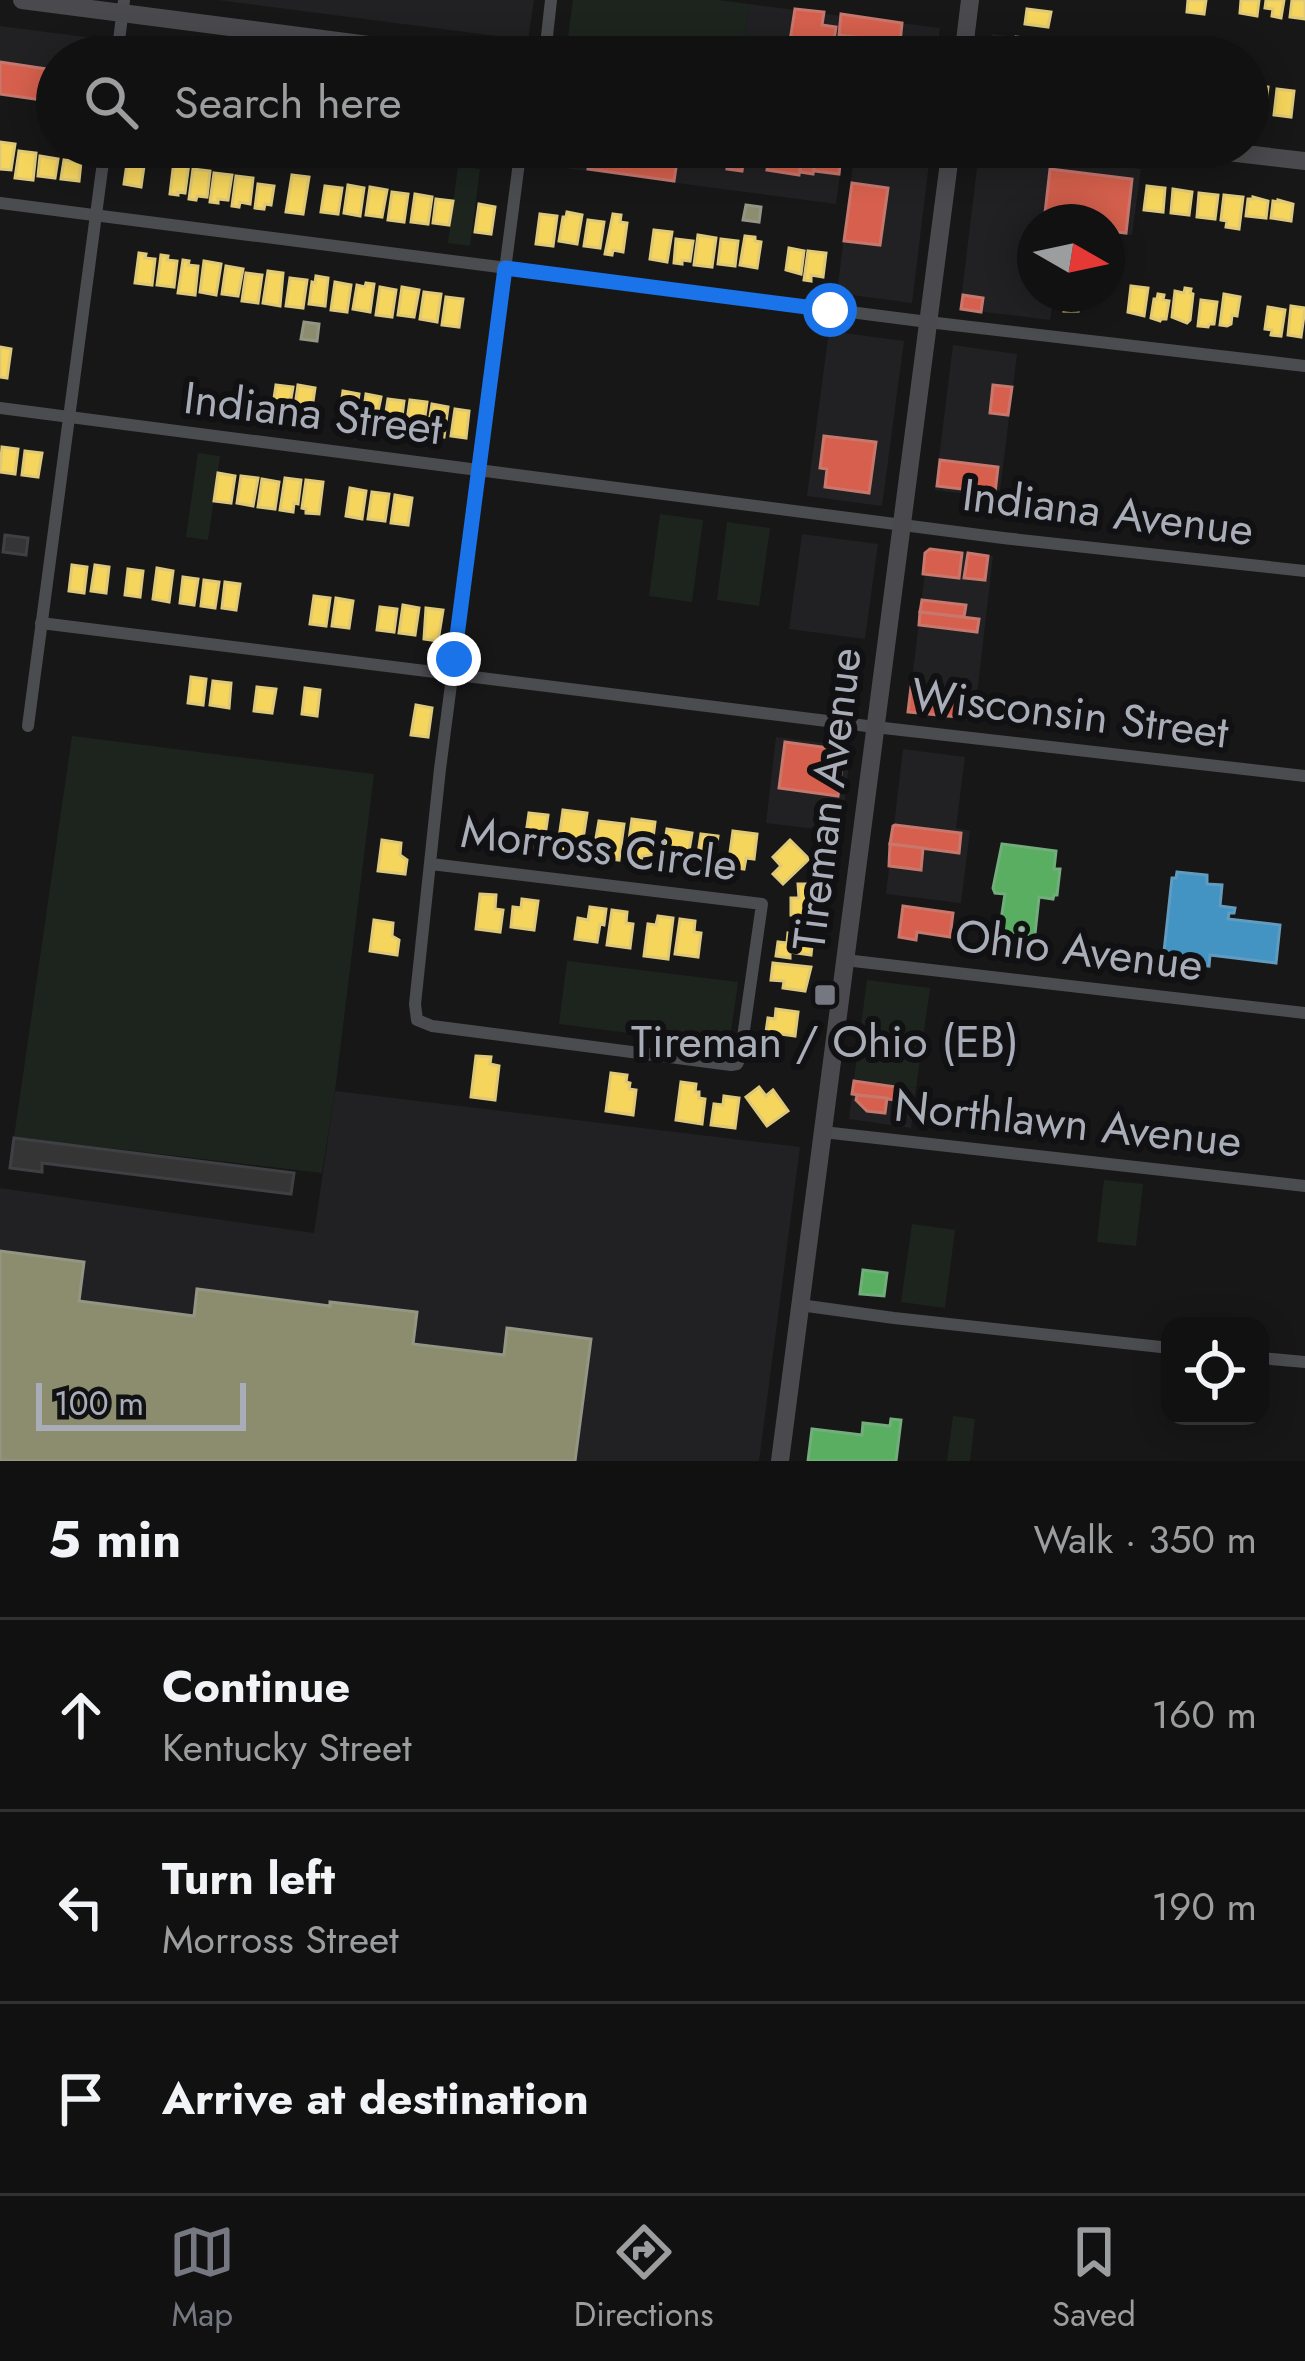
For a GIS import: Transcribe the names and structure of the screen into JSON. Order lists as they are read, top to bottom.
{
  "streets": {
    "street": [
      "Indiana Street",
      "Indiana Avenue",
      "Wisconsin Street",
      "Tireman Avenue",
      "Morross Circle",
      "Ohio Avenue",
      "Northlawn Avenue"
    ]
  },
  "crossings": [
    ["Indiana Street", "Indiana Avenue"],
    ["Indiana Street", "Tireman Avenue"],
    ["Indiana Street", "Morross Circle"],
    ["Indiana Avenue", "Tireman Avenue"],
    ["Wisconsin Street", "Tireman Avenue"],
    ["Wisconsin Street", "Morross Circle"],
    ["Tireman Avenue", "Ohio Avenue"],
    ["Tireman Avenue", "Northlawn Avenue"]
  ],
  "places": {
    "transit": ["Tireman / Ohio (EB)"]
  },
  "scale_bar": "100 m",
  "north": "right",
  "page": {
    "search": "Search here",
    "scale": "100 m",
    "heading": ["5 min", "Walk · 350 m"],
    "list": [
      ["Continue", "Kentucky Street", "160 m"],
      ["Turn left", "Morross Street", "190 m"],
      "Arrive at destination"
    ],
    "nav": ["Map", "Directions", "Saved"]
  }
}
